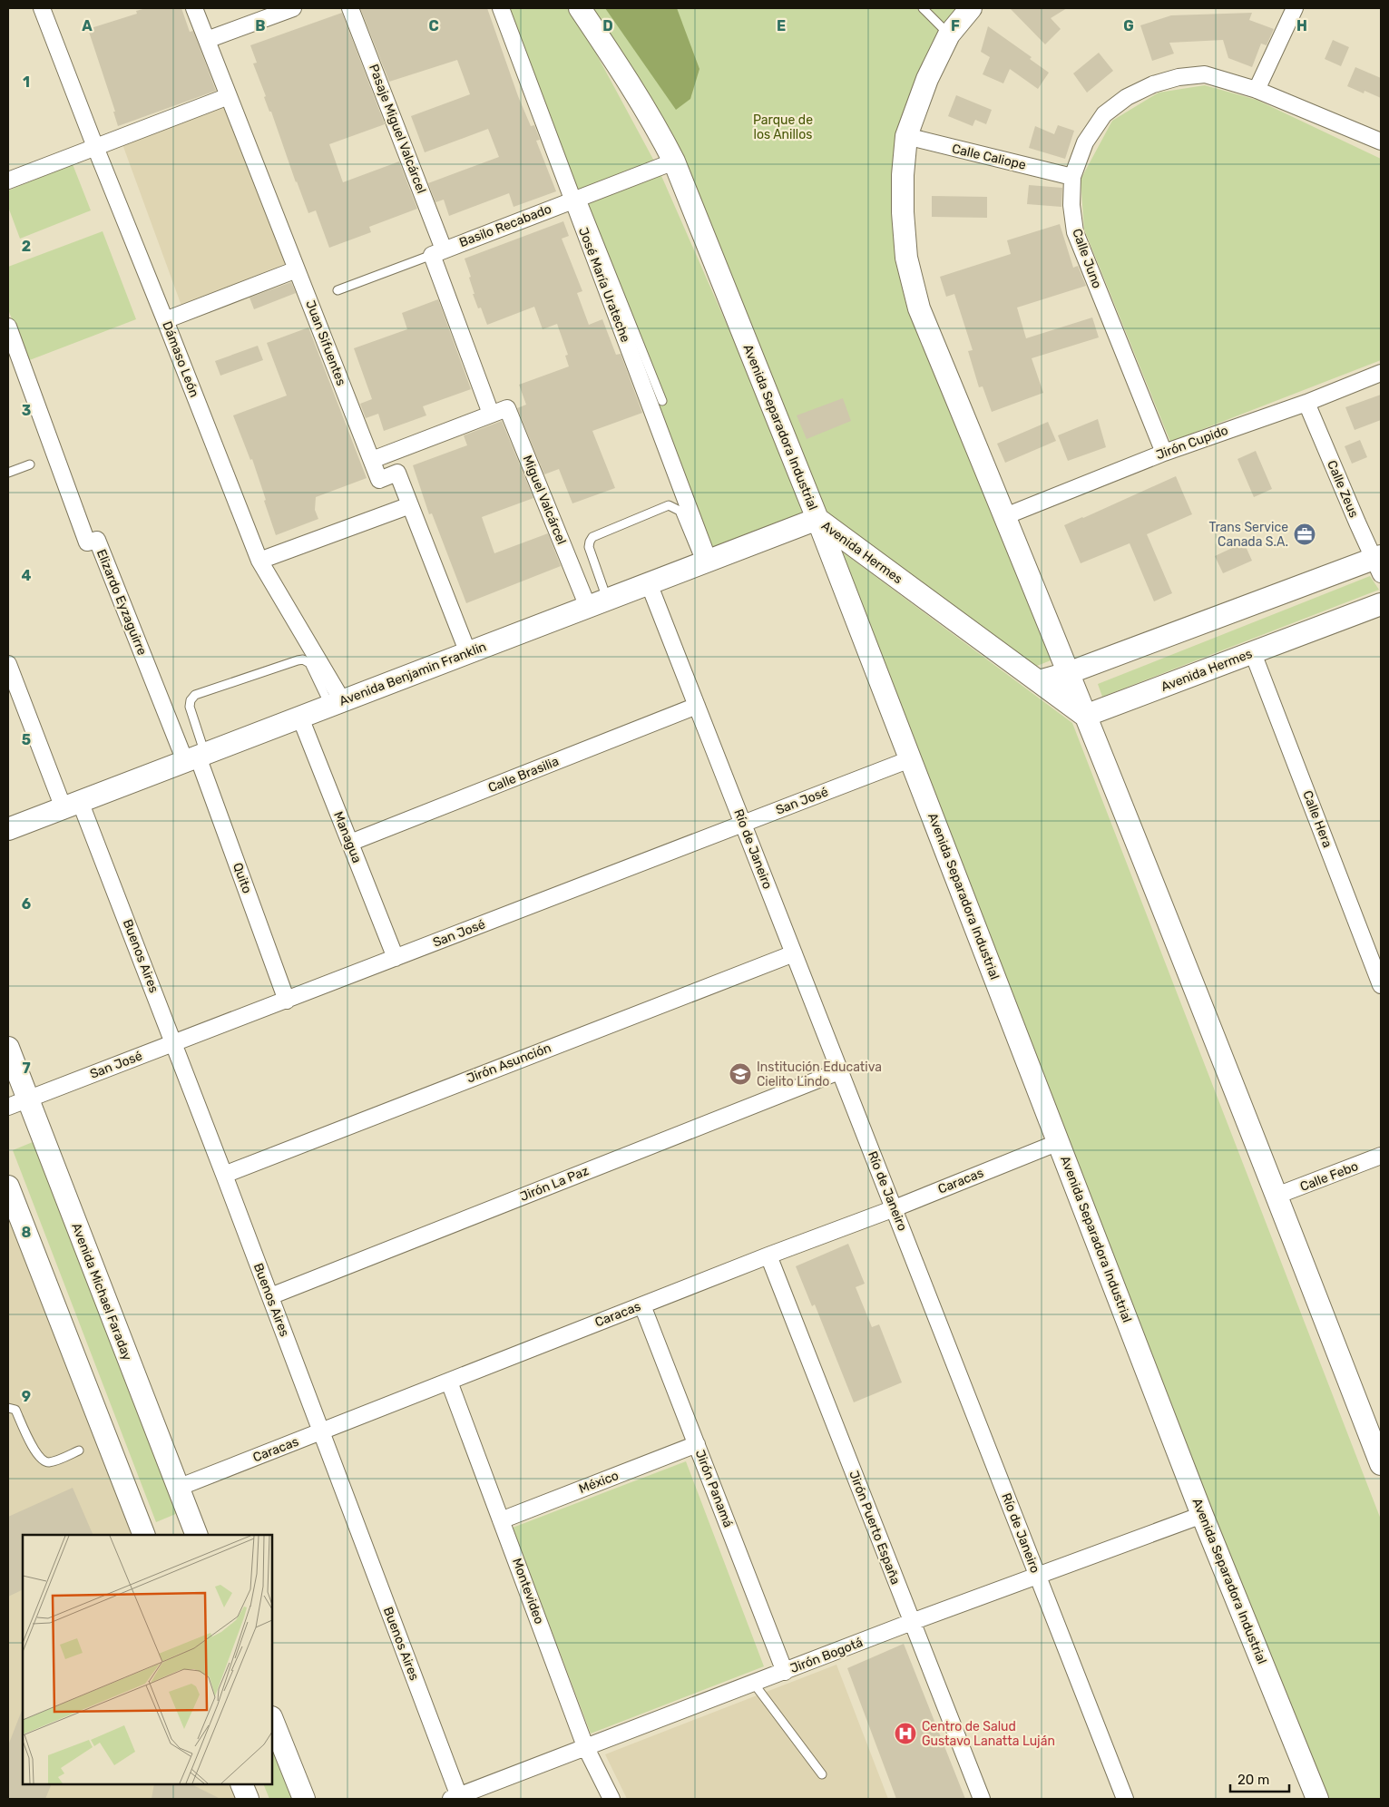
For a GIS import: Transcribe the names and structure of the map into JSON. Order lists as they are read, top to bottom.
{
  "streets": {
    "main road": [
      "Avenida Separadora Industrial",
      "Avenida Hermes",
      "Avenida Benjamin Franklin",
      "Avenida Michael Faraday"
    ],
    "street": [
      "Pasaje Miguel Valcárcel",
      "Calle Caliope",
      "Basilo Recabado",
      "Calle Juno",
      "José María Urateche",
      "Juan Sifuentes",
      "Dámaso León",
      "Jirón Cupido",
      "Calle Zeus",
      "Miguel Valcárcel",
      "Elizardo Eyzaguirre",
      "Calle Brasilia",
      "San José",
      "Calle Hera",
      "Managua",
      "Río de Janeiro",
      "Quito",
      "Buenos Aires",
      "Jirón Asunción",
      "Calle Febo",
      "Caracas",
      "Jirón La Paz",
      "México",
      "Jirón Panamá",
      "Jirón Puerto España",
      "Montevideo",
      "Jirón Bogotá"
    ]
  },
  "crossings": [
    ["Pasaje Miguel Valcárcel", "Basilo Recabado"],
    ["Calle Caliope", "Calle Juno"],
    ["Basilo Recabado", "José María Urateche"],
    ["Basilo Recabado", "Avenida Separadora Industrial"],
    ["Calle Juno", "Jirón Cupido"],
    ["José María Urateche", "Avenida Benjamin Franklin"],
    ["Juan Sifuentes", "Miguel Valcárcel"],
    ["Juan Sifuentes", "Avenida Benjamin Franklin"],
    ["Dámaso León", "Avenida Benjamin Franklin"],
    ["Avenida Separadora Industrial", "Avenida Hermes"],
    ["Avenida Separadora Industrial", "Avenida Benjamin Franklin"],
    ["Avenida Separadora Industrial", "San José"],
    ["Avenida Separadora Industrial", "Caracas"],
    ["Avenida Separadora Industrial", "Jirón Bogotá"],
    ["Jirón Cupido", "Calle Zeus"],
    ["Miguel Valcárcel", "Avenida Benjamin Franklin"],
    ["Avenida Hermes", "Avenida Benjamin Franklin"],
    ["Avenida Hermes", "Calle Hera"],
    ["Elizardo Eyzaguirre", "Avenida Benjamin Franklin"],
    ["Elizardo Eyzaguirre", "Quito"],
    ["Avenida Benjamin Franklin", "Managua"],
    ["Avenida Benjamin Franklin", "Río de Janeiro"],
    ["Avenida Benjamin Franklin", "Quito"],
    ["Avenida Benjamin Franklin", "Buenos Aires"],
    ["Calle Brasilia", "Managua"],
    ["Calle Brasilia", "Río de Janeiro"],
    ["San José", "Managua"],
    ["San José", "Río de Janeiro"],
    ["San José", "Quito"],
    ["San José", "Buenos Aires"],
    ["San José", "Avenida Michael Faraday"],
    ["Río de Janeiro", "Jirón Asunción"],
    ["Río de Janeiro", "Caracas"],
    ["Río de Janeiro", "Jirón La Paz"],
    ["Río de Janeiro", "Jirón Bogotá"],
    ["Buenos Aires", "Jirón Asunción"],
    ["Buenos Aires", "Caracas"],
    ["Buenos Aires", "Jirón La Paz"],
    ["Buenos Aires", "Jirón Bogotá"],
    ["Caracas", "Avenida Michael Faraday"],
    ["Caracas", "Jirón Panamá"],
    ["Caracas", "Jirón Puerto España"],
    ["Caracas", "Montevideo"],
    ["México", "Jirón Panamá"],
    ["México", "Montevideo"],
    ["Jirón Panamá", "Jirón Bogotá"],
    ["Jirón Puerto España", "Jirón Bogotá"],
    ["Montevideo", "Jirón Bogotá"]
  ],
  "parks": ["Parque de los Anillos"],
  "places": {
    "office": ["Trans Service Canada S.A."],
    "school or university": ["Institución Educativa Cielito Lindo"],
    "hospital": ["Centro de Salud Gustavo Lanatta Luján"]
  },
  "scale_bar": "20 m",
  "grid": {
    "columns": [
      "A",
      "B",
      "C",
      "D",
      "E",
      "F",
      "G",
      "H"
    ],
    "rows": [
      "1",
      "2",
      "3",
      "4",
      "5",
      "6",
      "7",
      "8",
      "9"
    ]
  }
}
